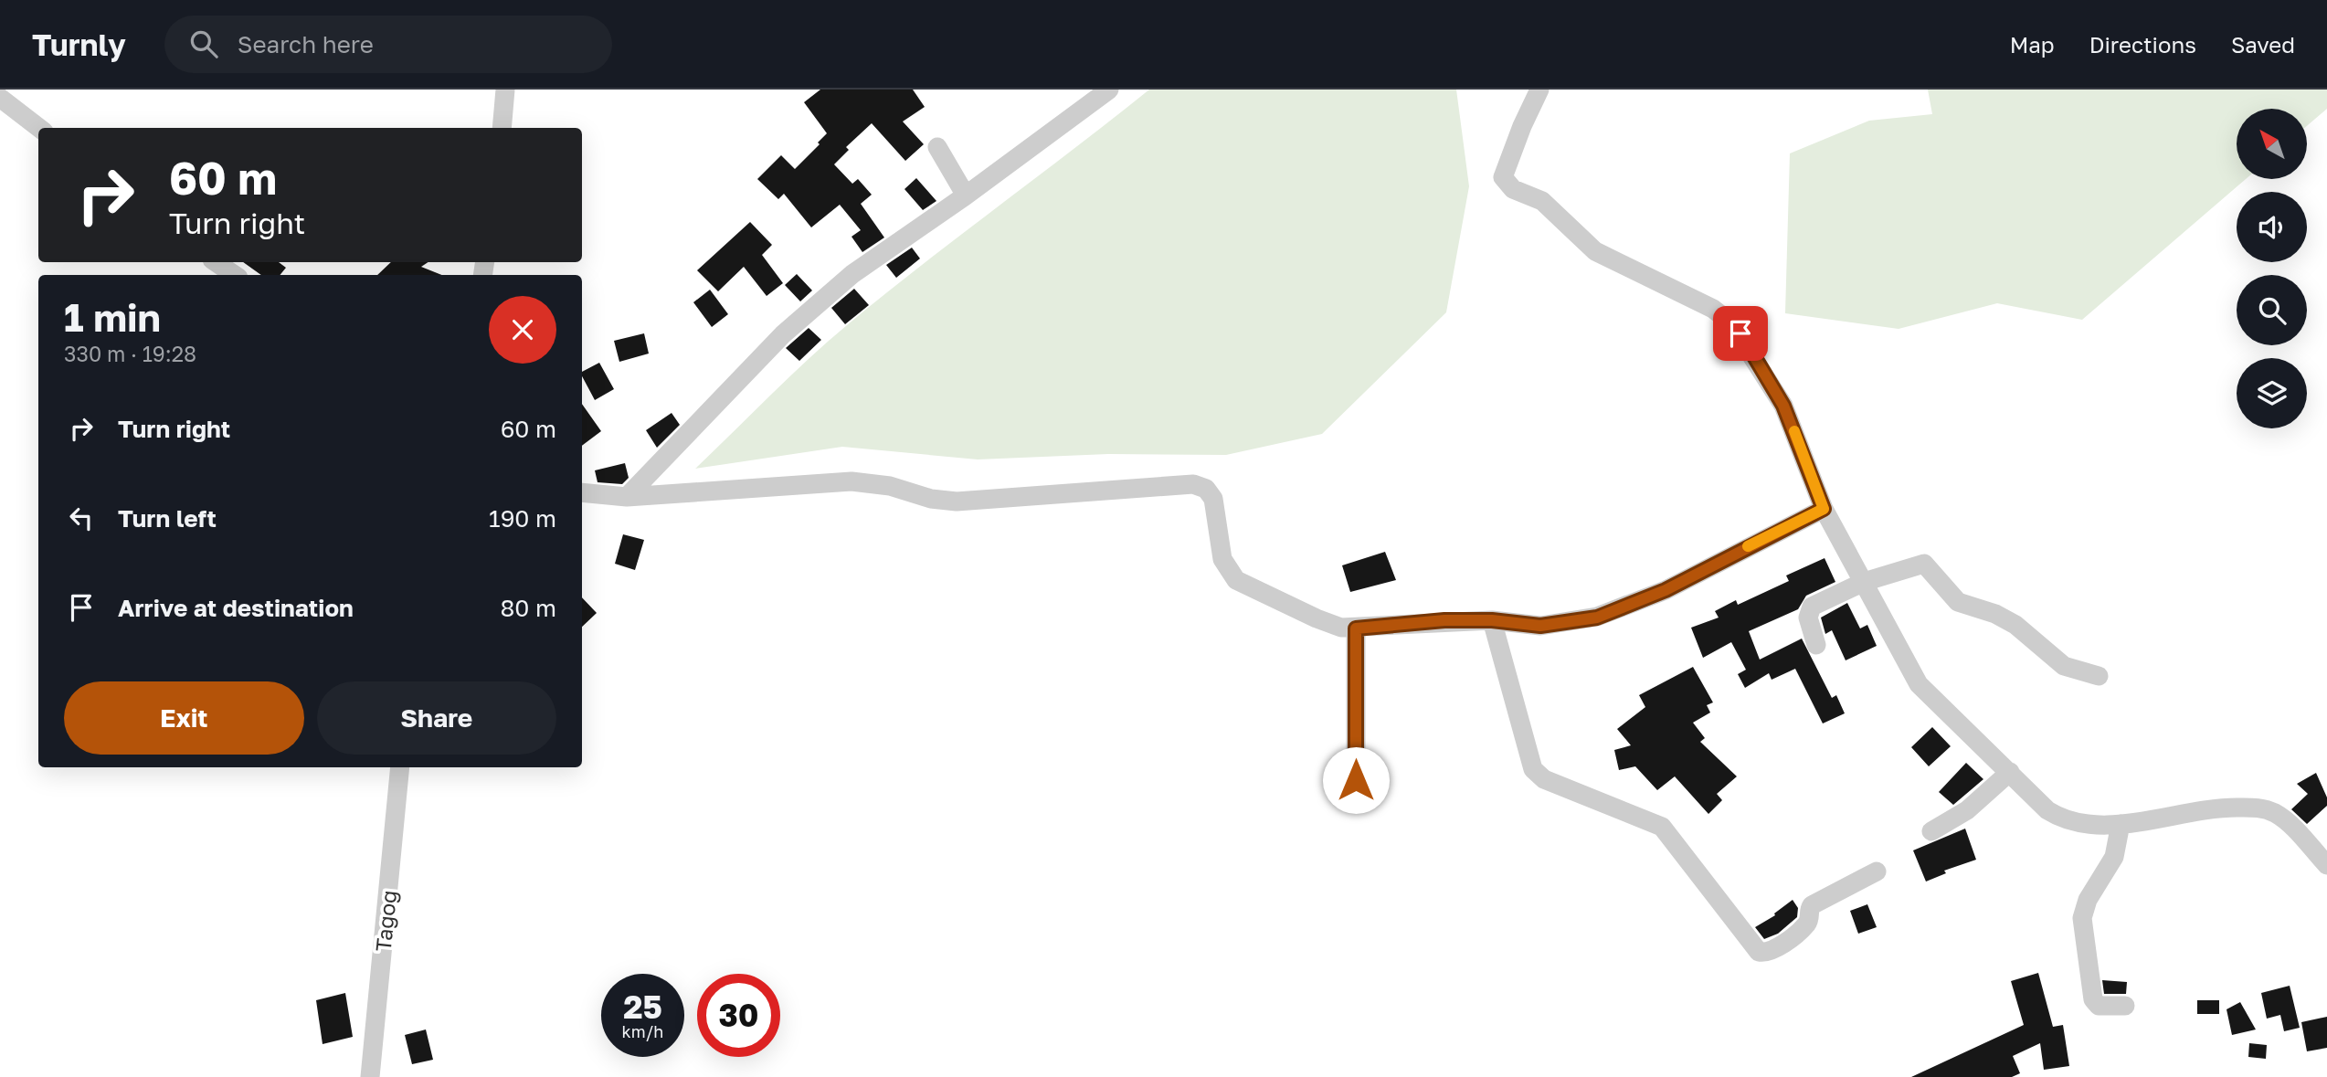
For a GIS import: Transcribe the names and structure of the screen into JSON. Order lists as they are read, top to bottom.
{
  "streets": {
    "street": ["Tagog"]
  },
  "north": "top left",
  "page": {
    "header": "Turnly",
    "search": "Search here",
    "nav": ["Map", "Directions", "Saved"],
    "turn": ["60 m", "Turn right"],
    "heading": ["1 min", "330 m · 19:28"],
    "list": [
      {
        "name": "Turn right",
        "value": "60 m"
      },
      {
        "name": "Turn left",
        "value": "190 m"
      },
      {
        "name": "Arrive at destination",
        "value": "80 m"
      }
    ],
    "buttons": ["Exit", "Share"],
    "speed": "25 km/h",
    "limit": "30"
  }
}
